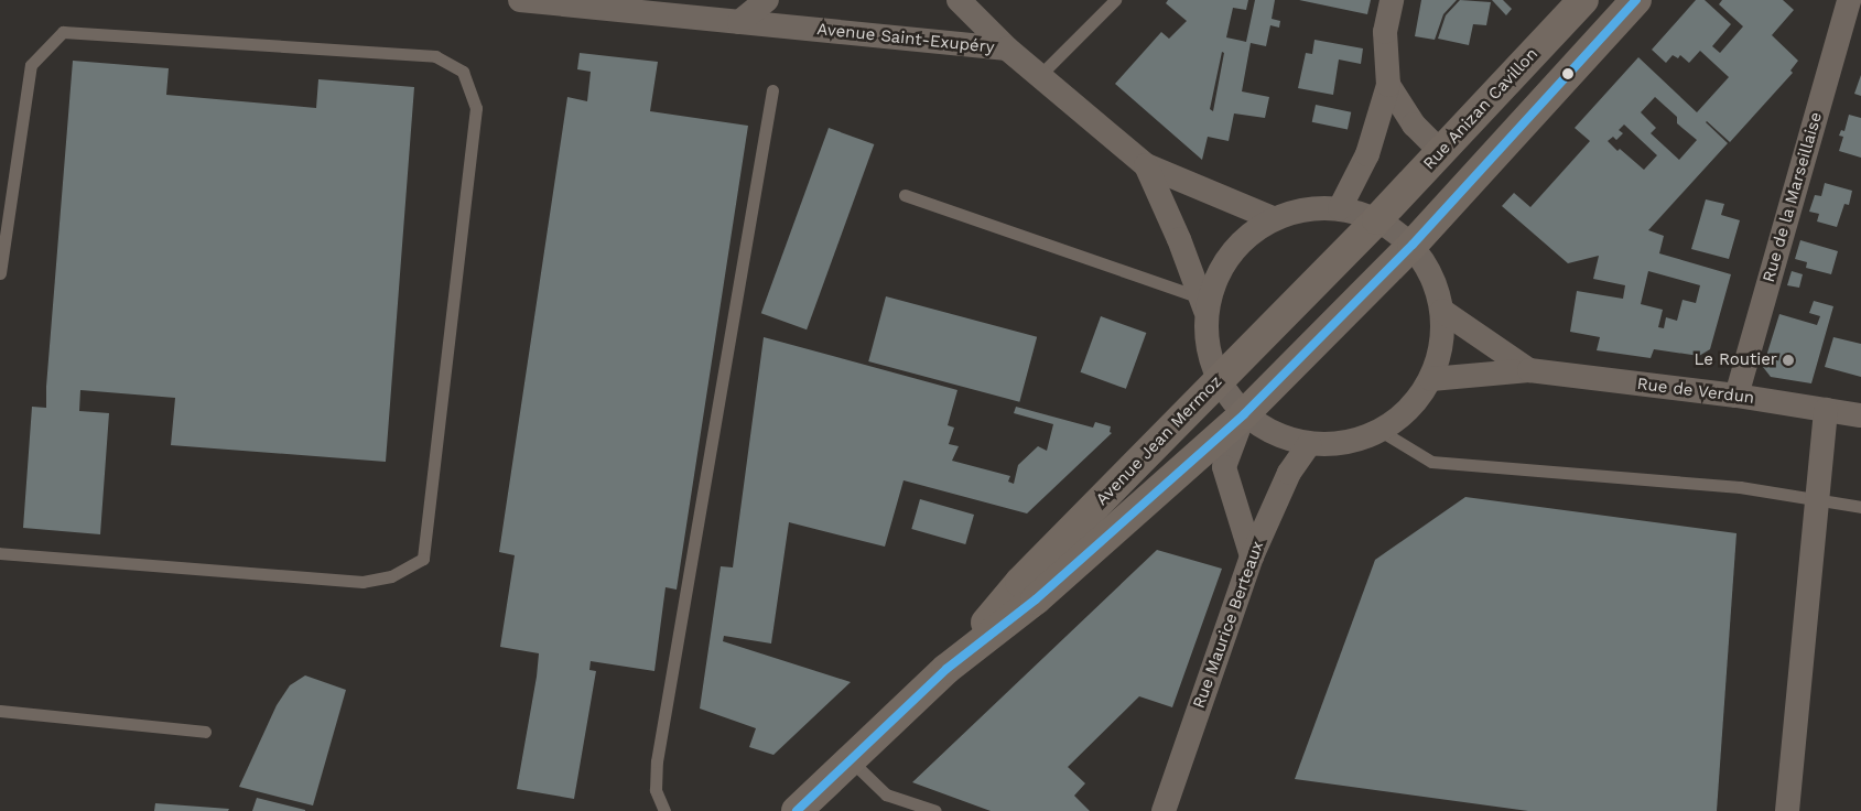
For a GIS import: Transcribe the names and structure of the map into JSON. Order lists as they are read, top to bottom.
{
  "streets": {
    "main road": ["Rue Anizan Cavillon", "Avenue Jean Mermoz"],
    "street": [
      "Avenue Saint-Exupéry",
      "Rue de la Marseillaise",
      "Rue de Verdun",
      "Rue Maurice Berteaux"
    ]
  },
  "crossings": [
    ["Rue Anizan Cavillon", "Avenue Jean Mermoz"],
    ["Rue de la Marseillaise", "Rue de Verdun"]
  ],
  "places": ["Le Routier"]
}
